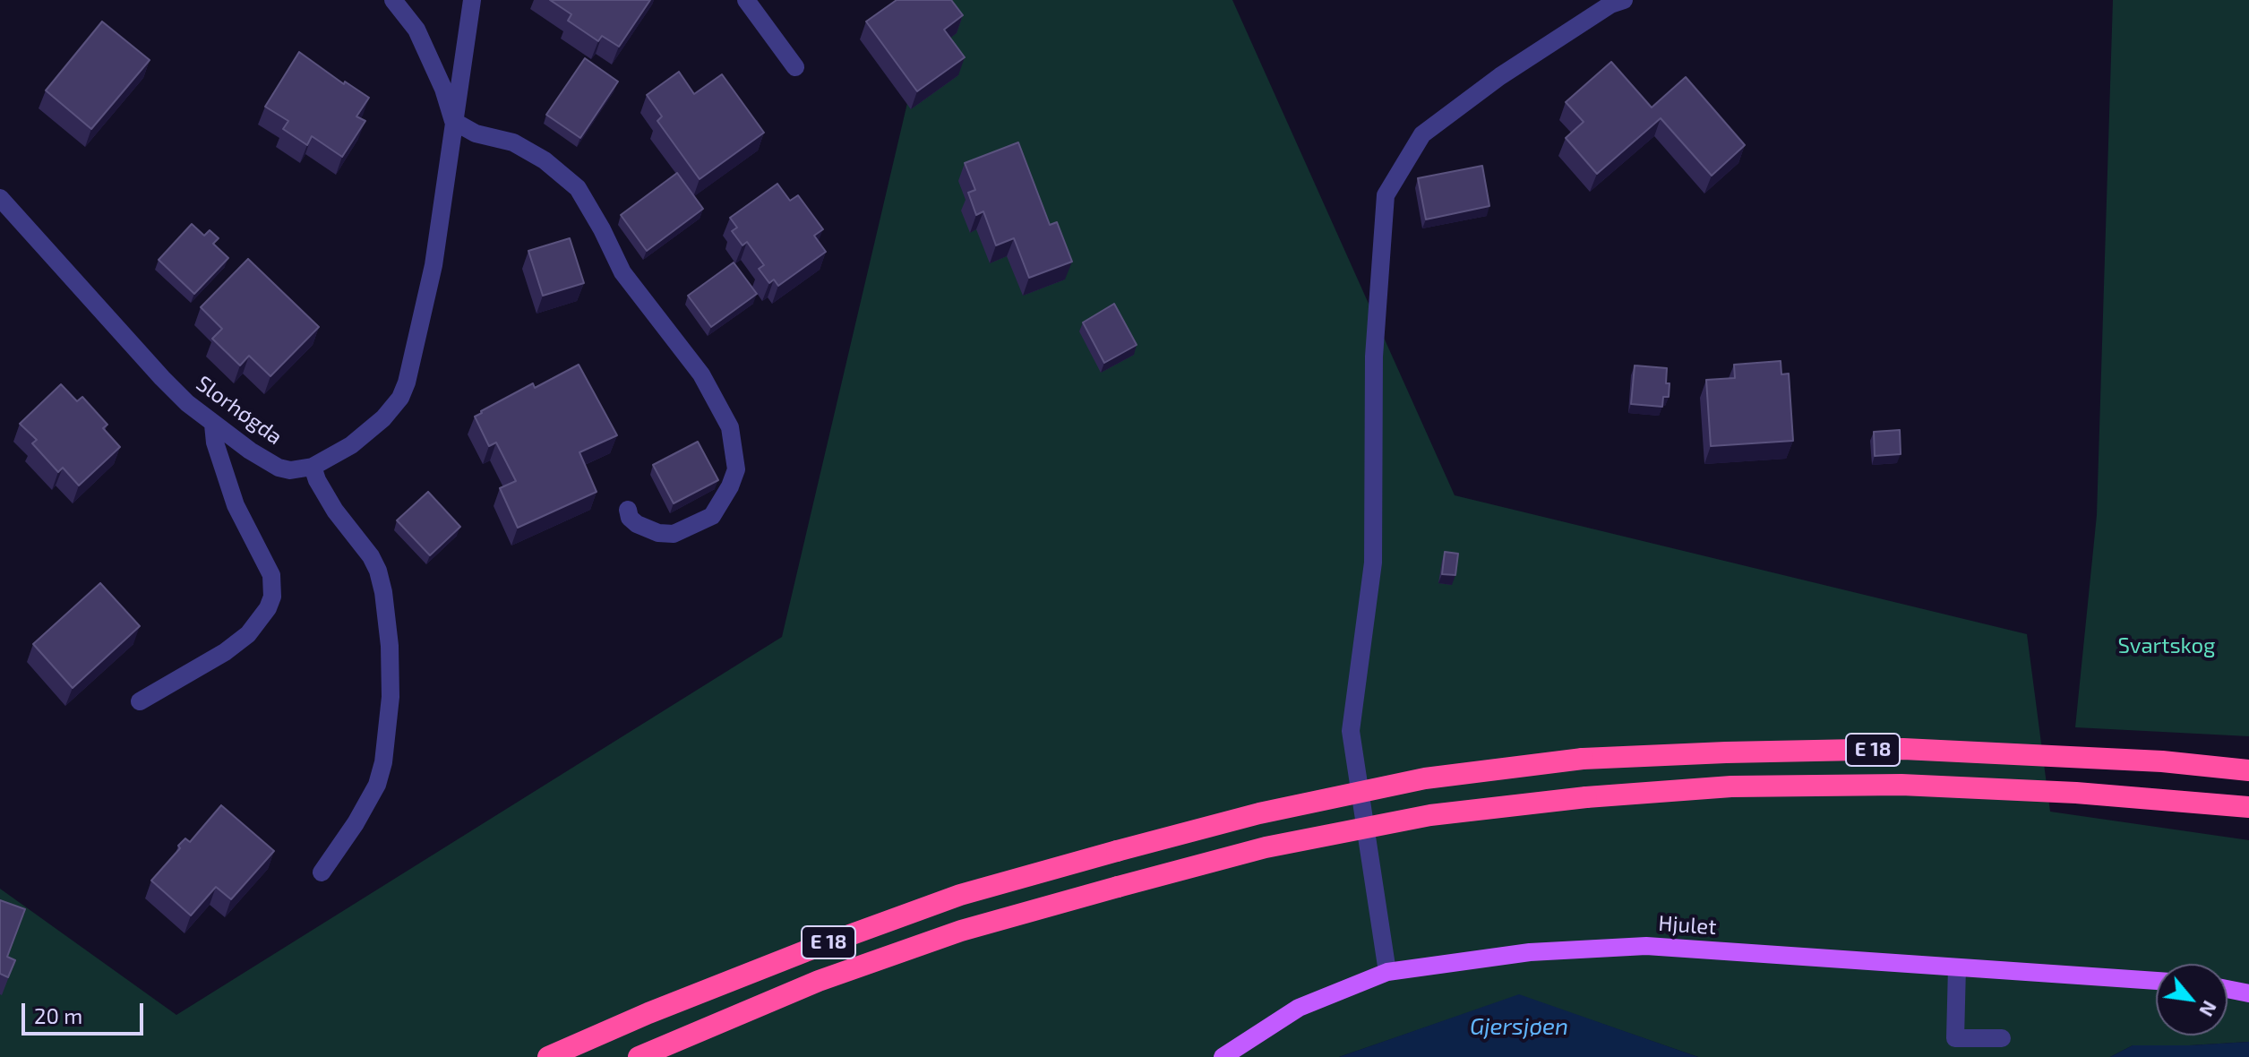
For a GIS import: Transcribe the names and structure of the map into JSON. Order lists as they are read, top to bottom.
{
  "streets": {
    "highway": ["E 18"],
    "main road": ["Hjulet"],
    "street": ["Slorhøgda"]
  },
  "water": ["Gjersjøen"],
  "parks": ["Svartskog"],
  "scale_bar": "20 m",
  "north": "bottom right"
}
